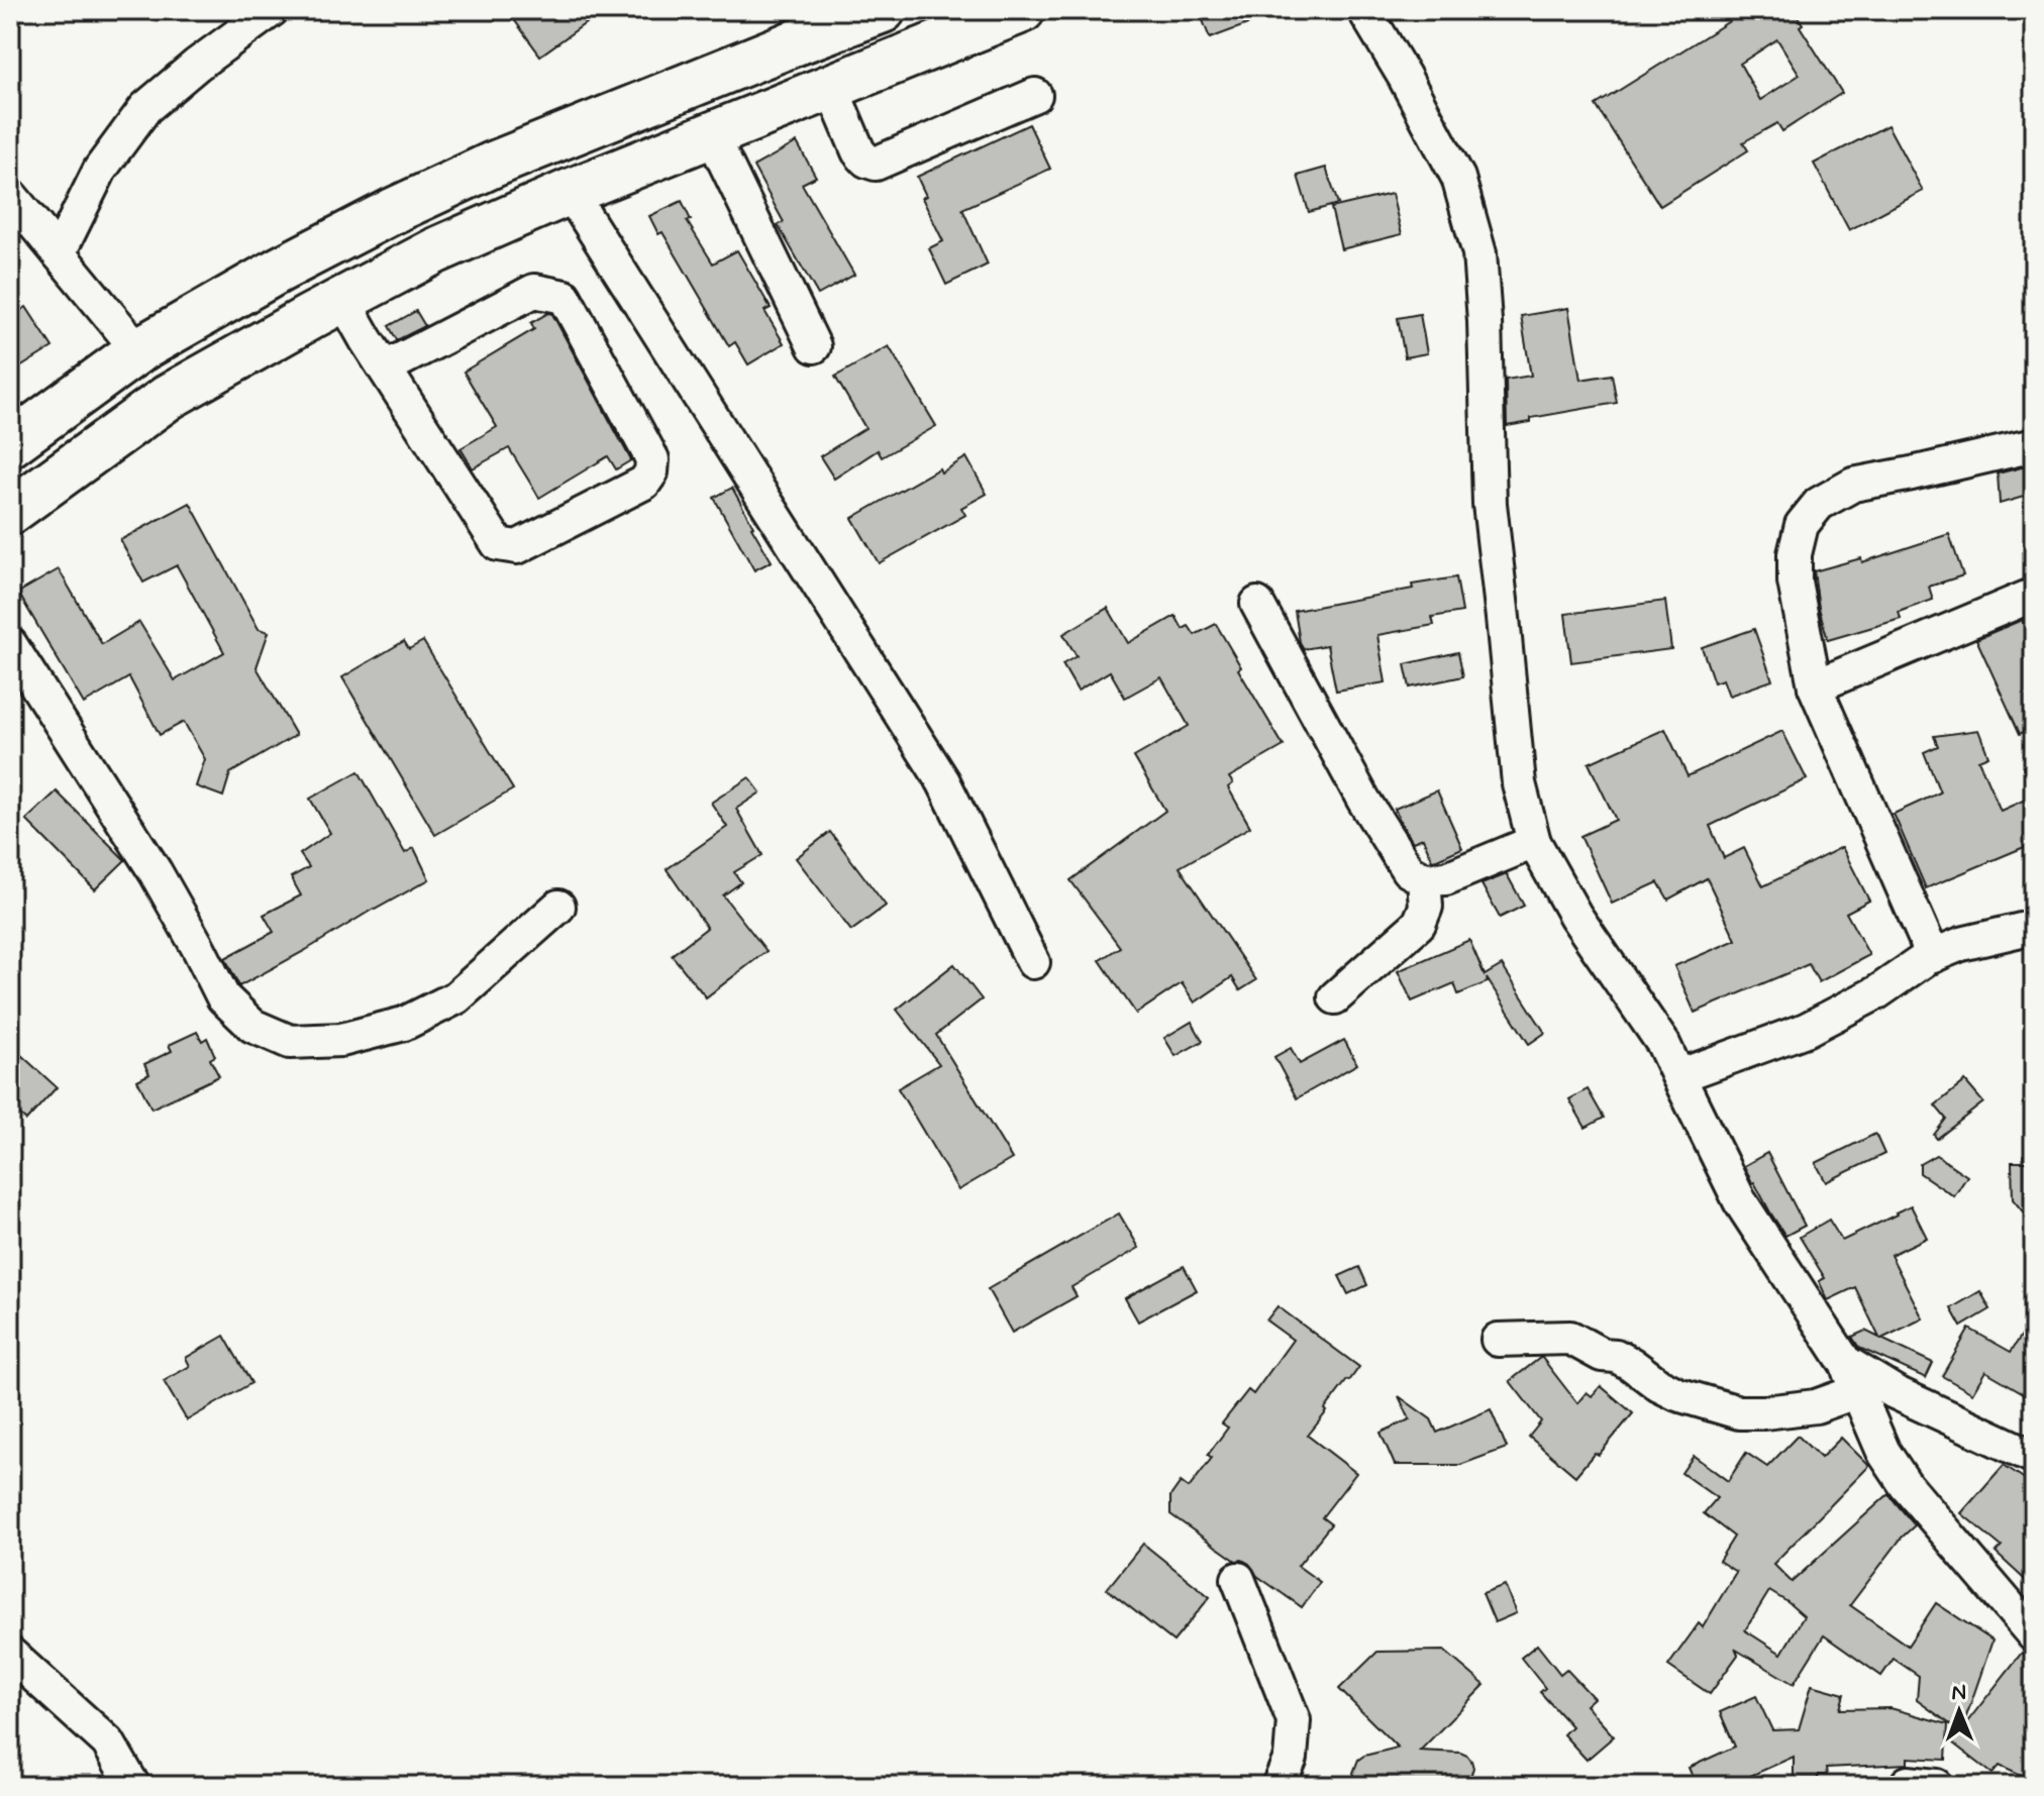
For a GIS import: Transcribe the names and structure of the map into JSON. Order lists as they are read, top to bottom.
{
  "north": "top"
}
